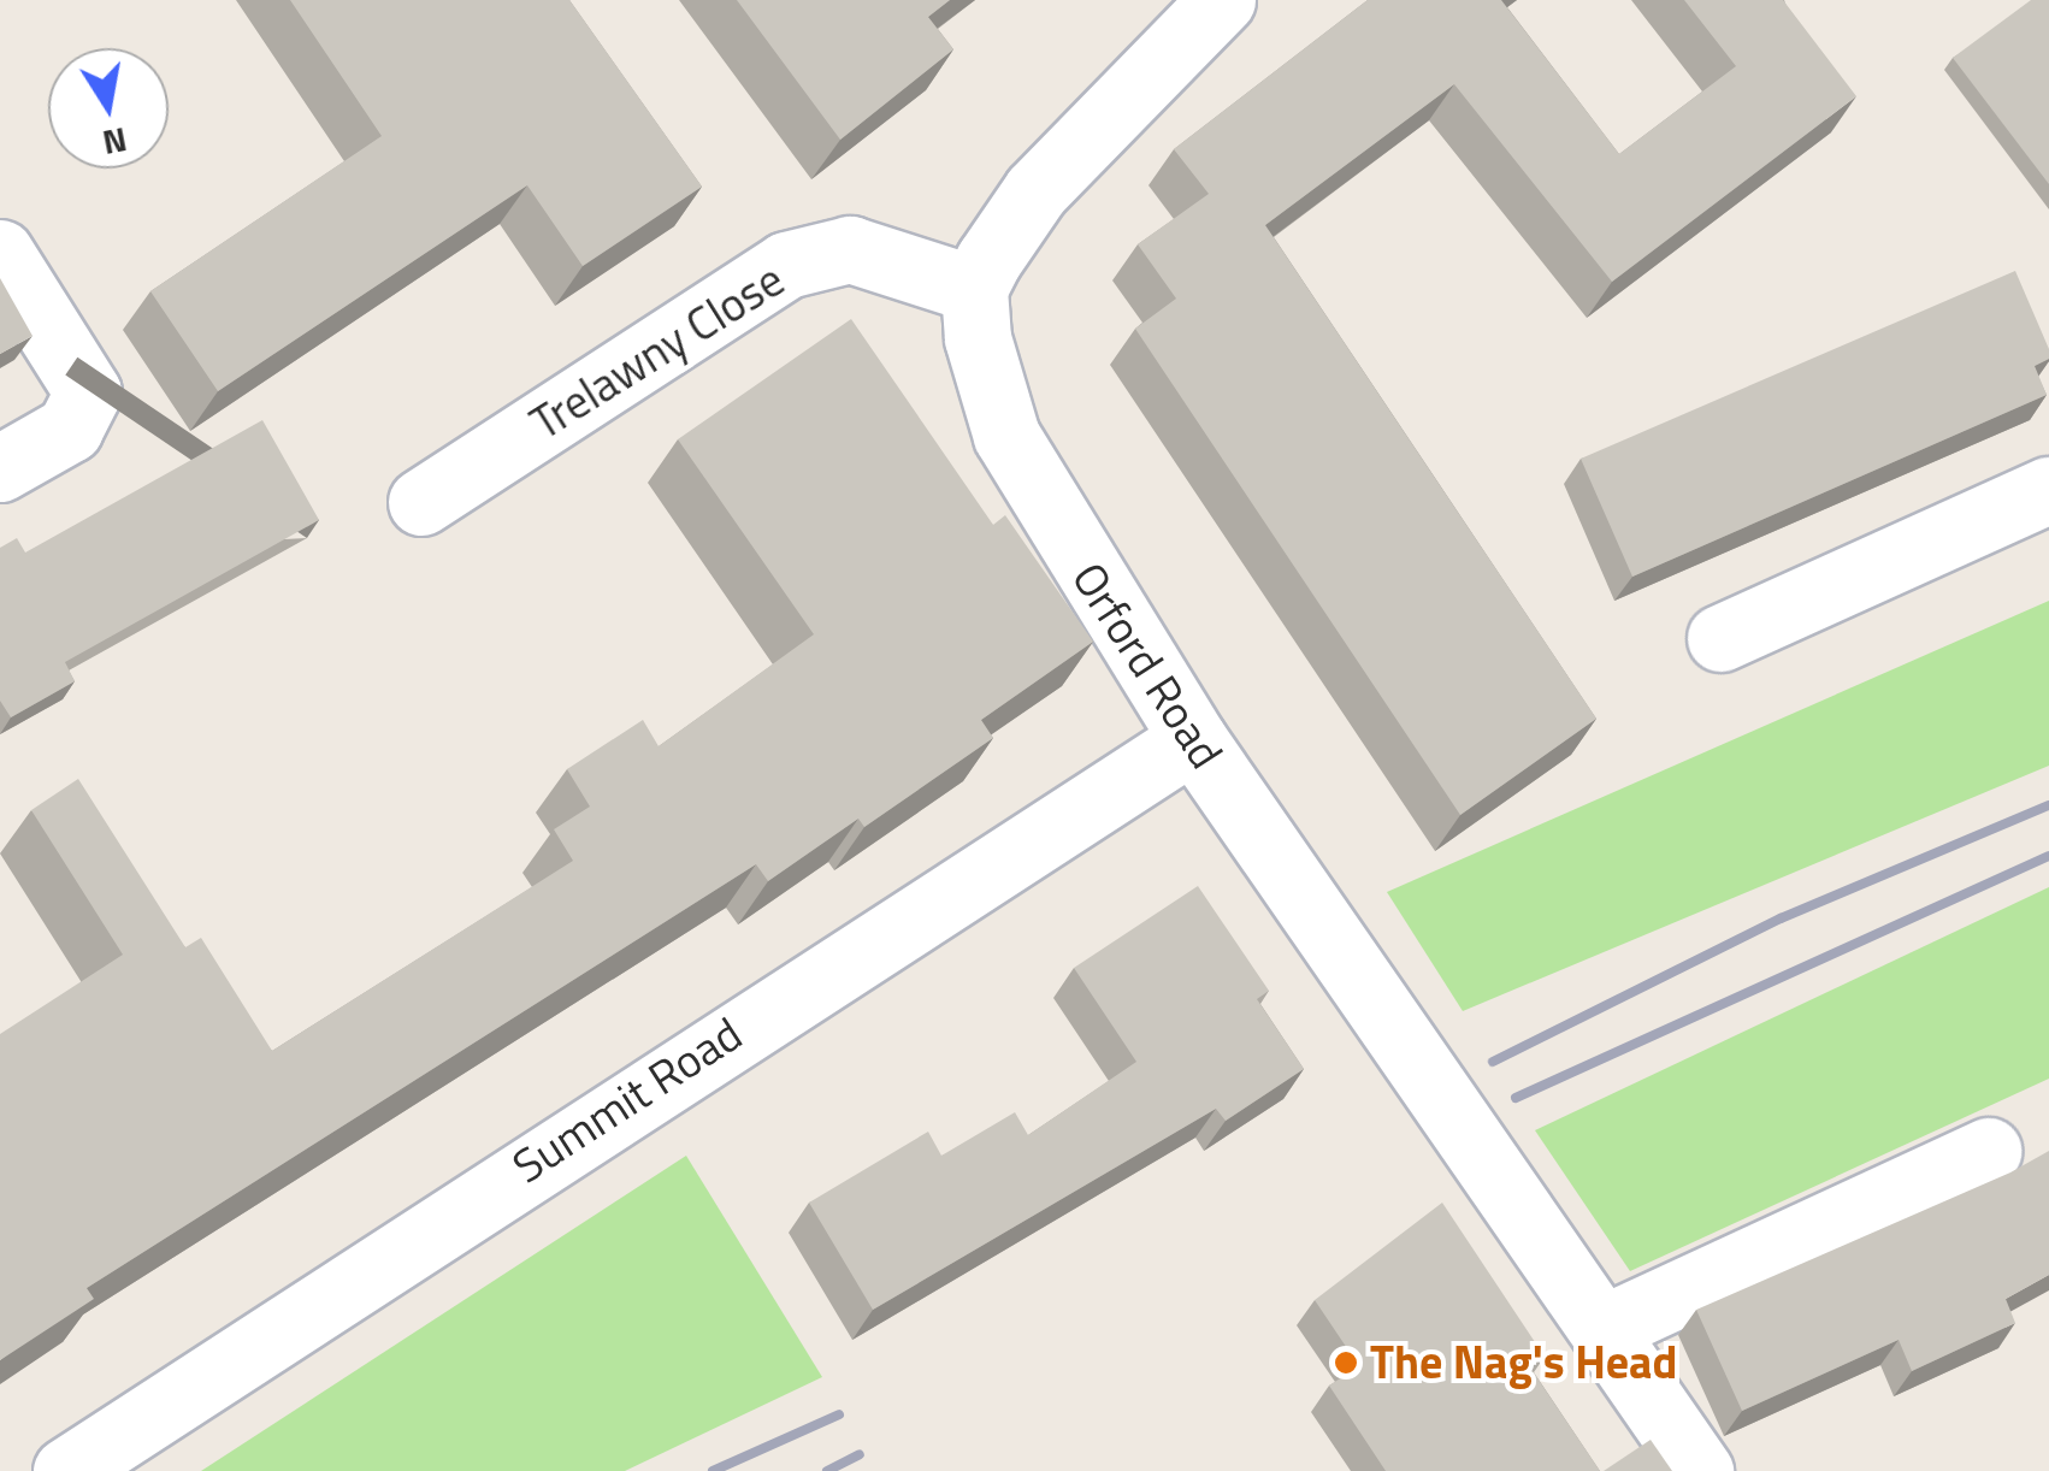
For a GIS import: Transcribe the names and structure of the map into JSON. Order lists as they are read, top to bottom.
{
  "streets": {
    "street": ["Trelawny Close", "Orford Road", "Summit Road"]
  },
  "crossings": [
    ["Trelawny Close", "Orford Road"],
    ["Orford Road", "Summit Road"]
  ],
  "places": ["The Nag's Head"],
  "north": "bottom"
}
